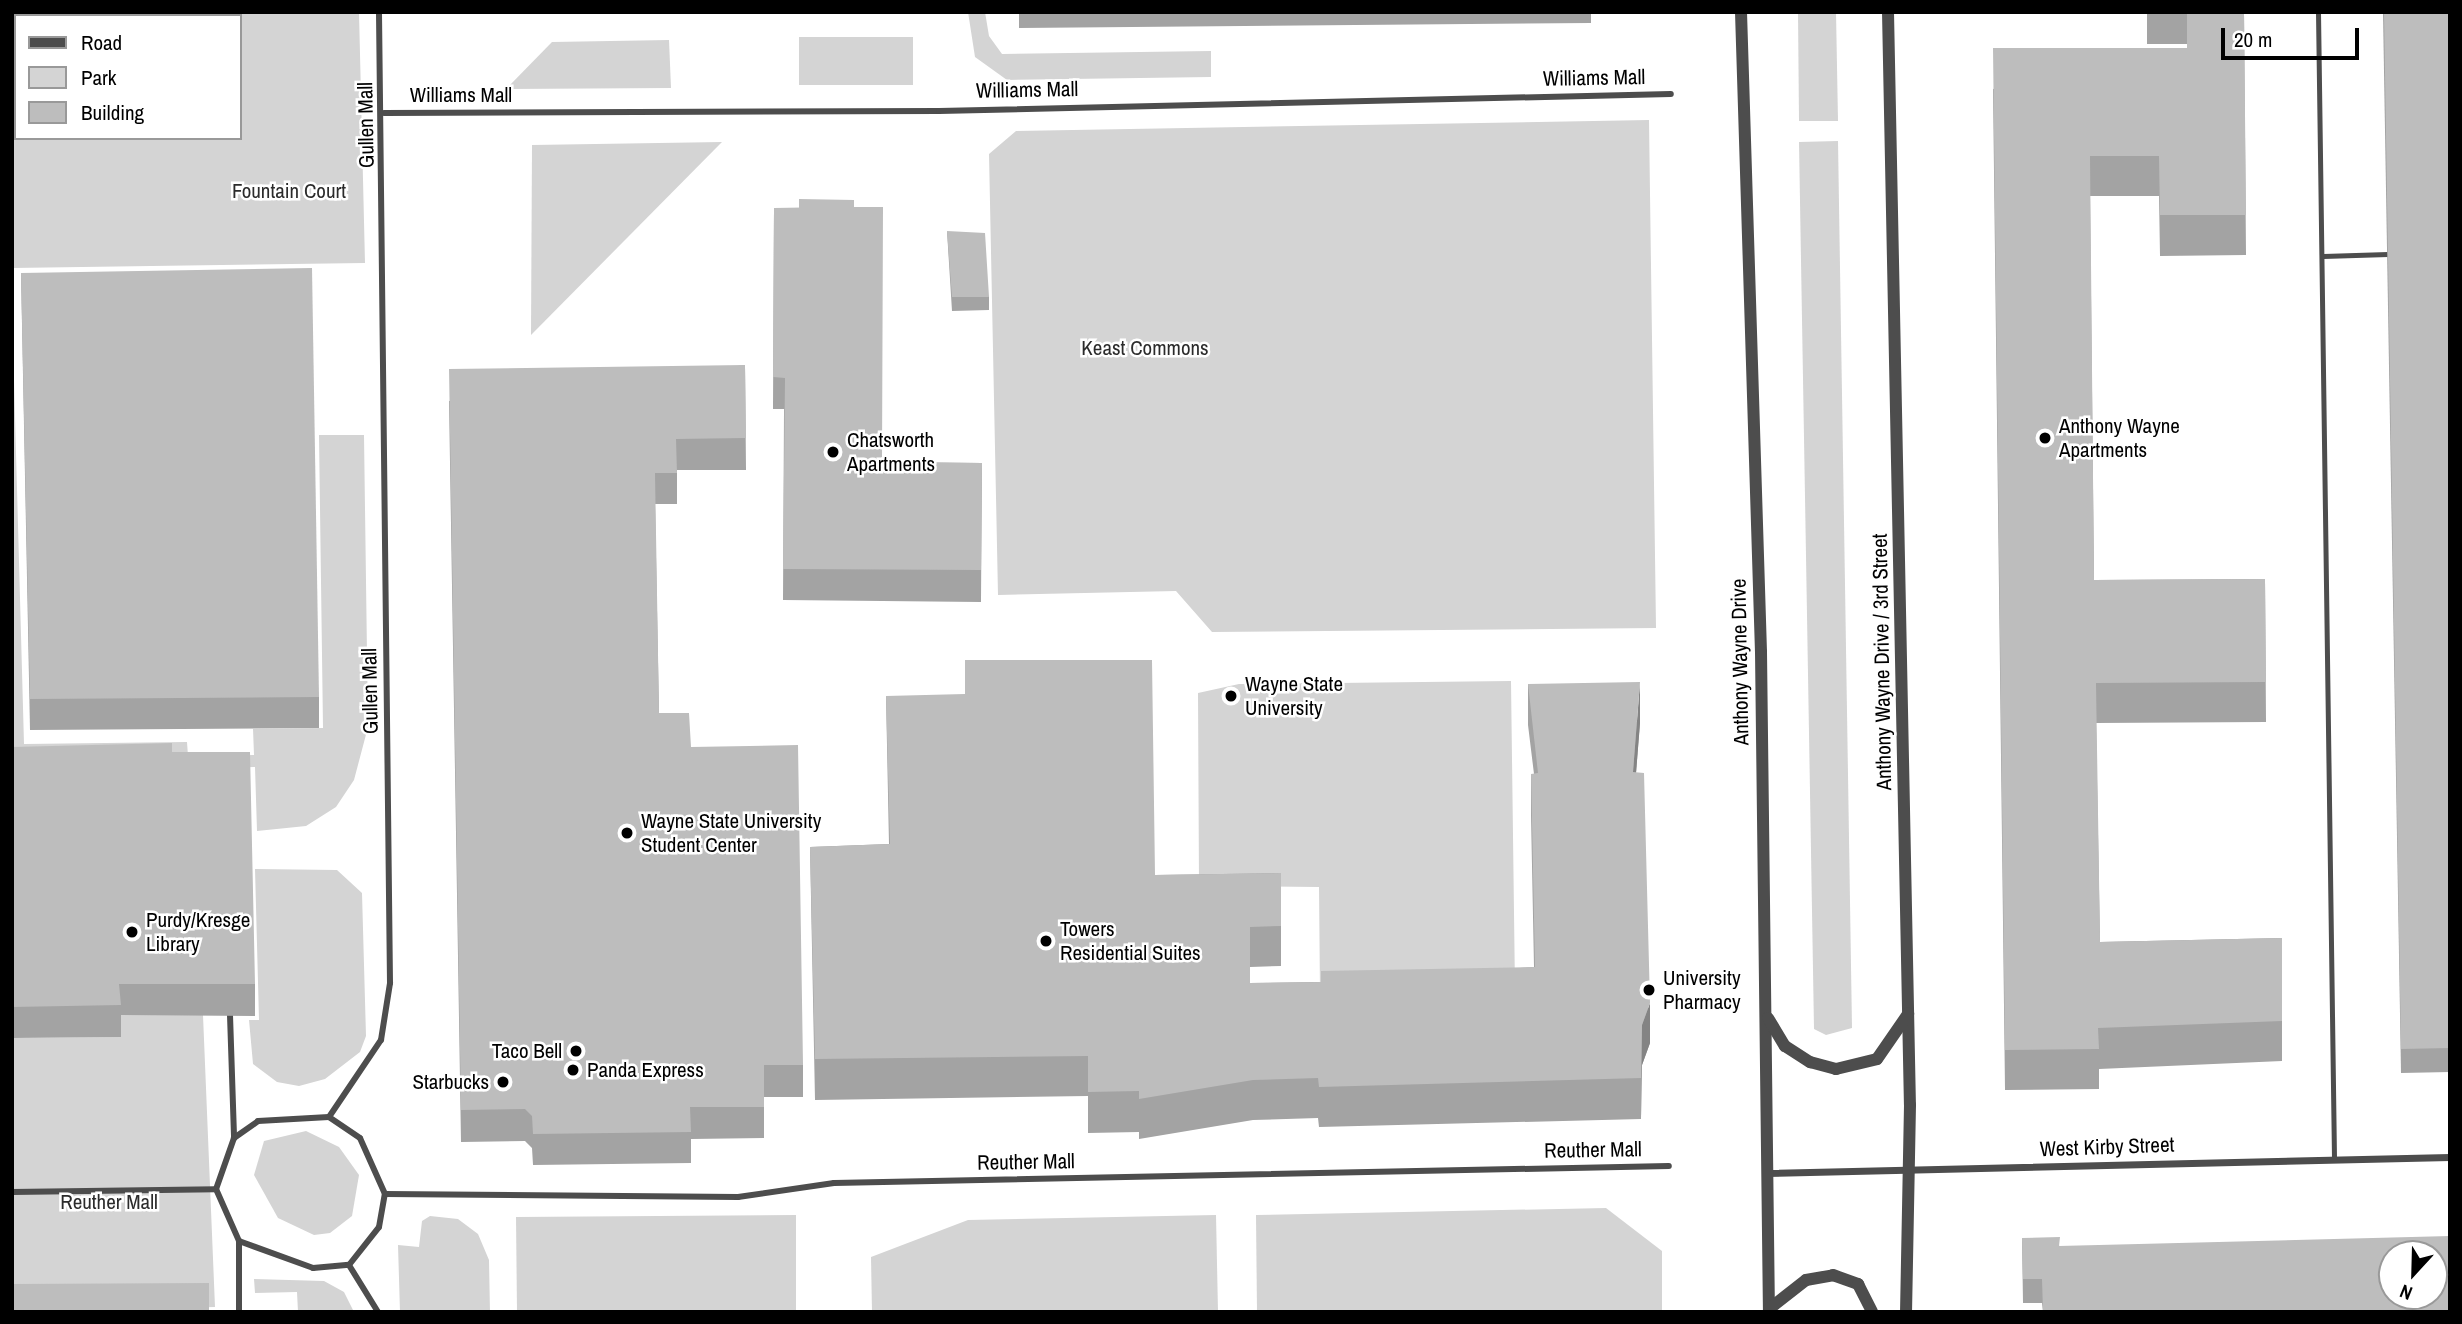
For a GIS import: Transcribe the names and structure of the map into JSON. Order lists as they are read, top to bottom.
{
  "streets": {
    "street": [
      "Williams Mall",
      "Gullen Mall",
      "Anthony Wayne Drive",
      "Anthony Wayne Drive / 3rd Street",
      "West Kirby Street",
      "Reuther Mall"
    ]
  },
  "crossings": [
    ["Williams Mall", "Gullen Mall"],
    ["Gullen Mall", "Reuther Mall"],
    ["Anthony Wayne Drive", "West Kirby Street"],
    ["Anthony Wayne Drive / 3rd Street", "West Kirby Street"]
  ],
  "parks": ["Fountain Court", "Keast Commons", "Reuther Mall"],
  "places": [
    "Anthony Wayne Apartments",
    "Chatsworth Apartments",
    "Wayne State University",
    "Wayne State University Student Center",
    "Purdy/Kresge Library",
    "Towers Residential Suites",
    "University Pharmacy",
    "Taco Bell",
    "Panda Express",
    "Starbucks"
  ],
  "legend": ["Road", "Park", "Building"],
  "scale_bar": "20 m",
  "north": "bottom"
}
